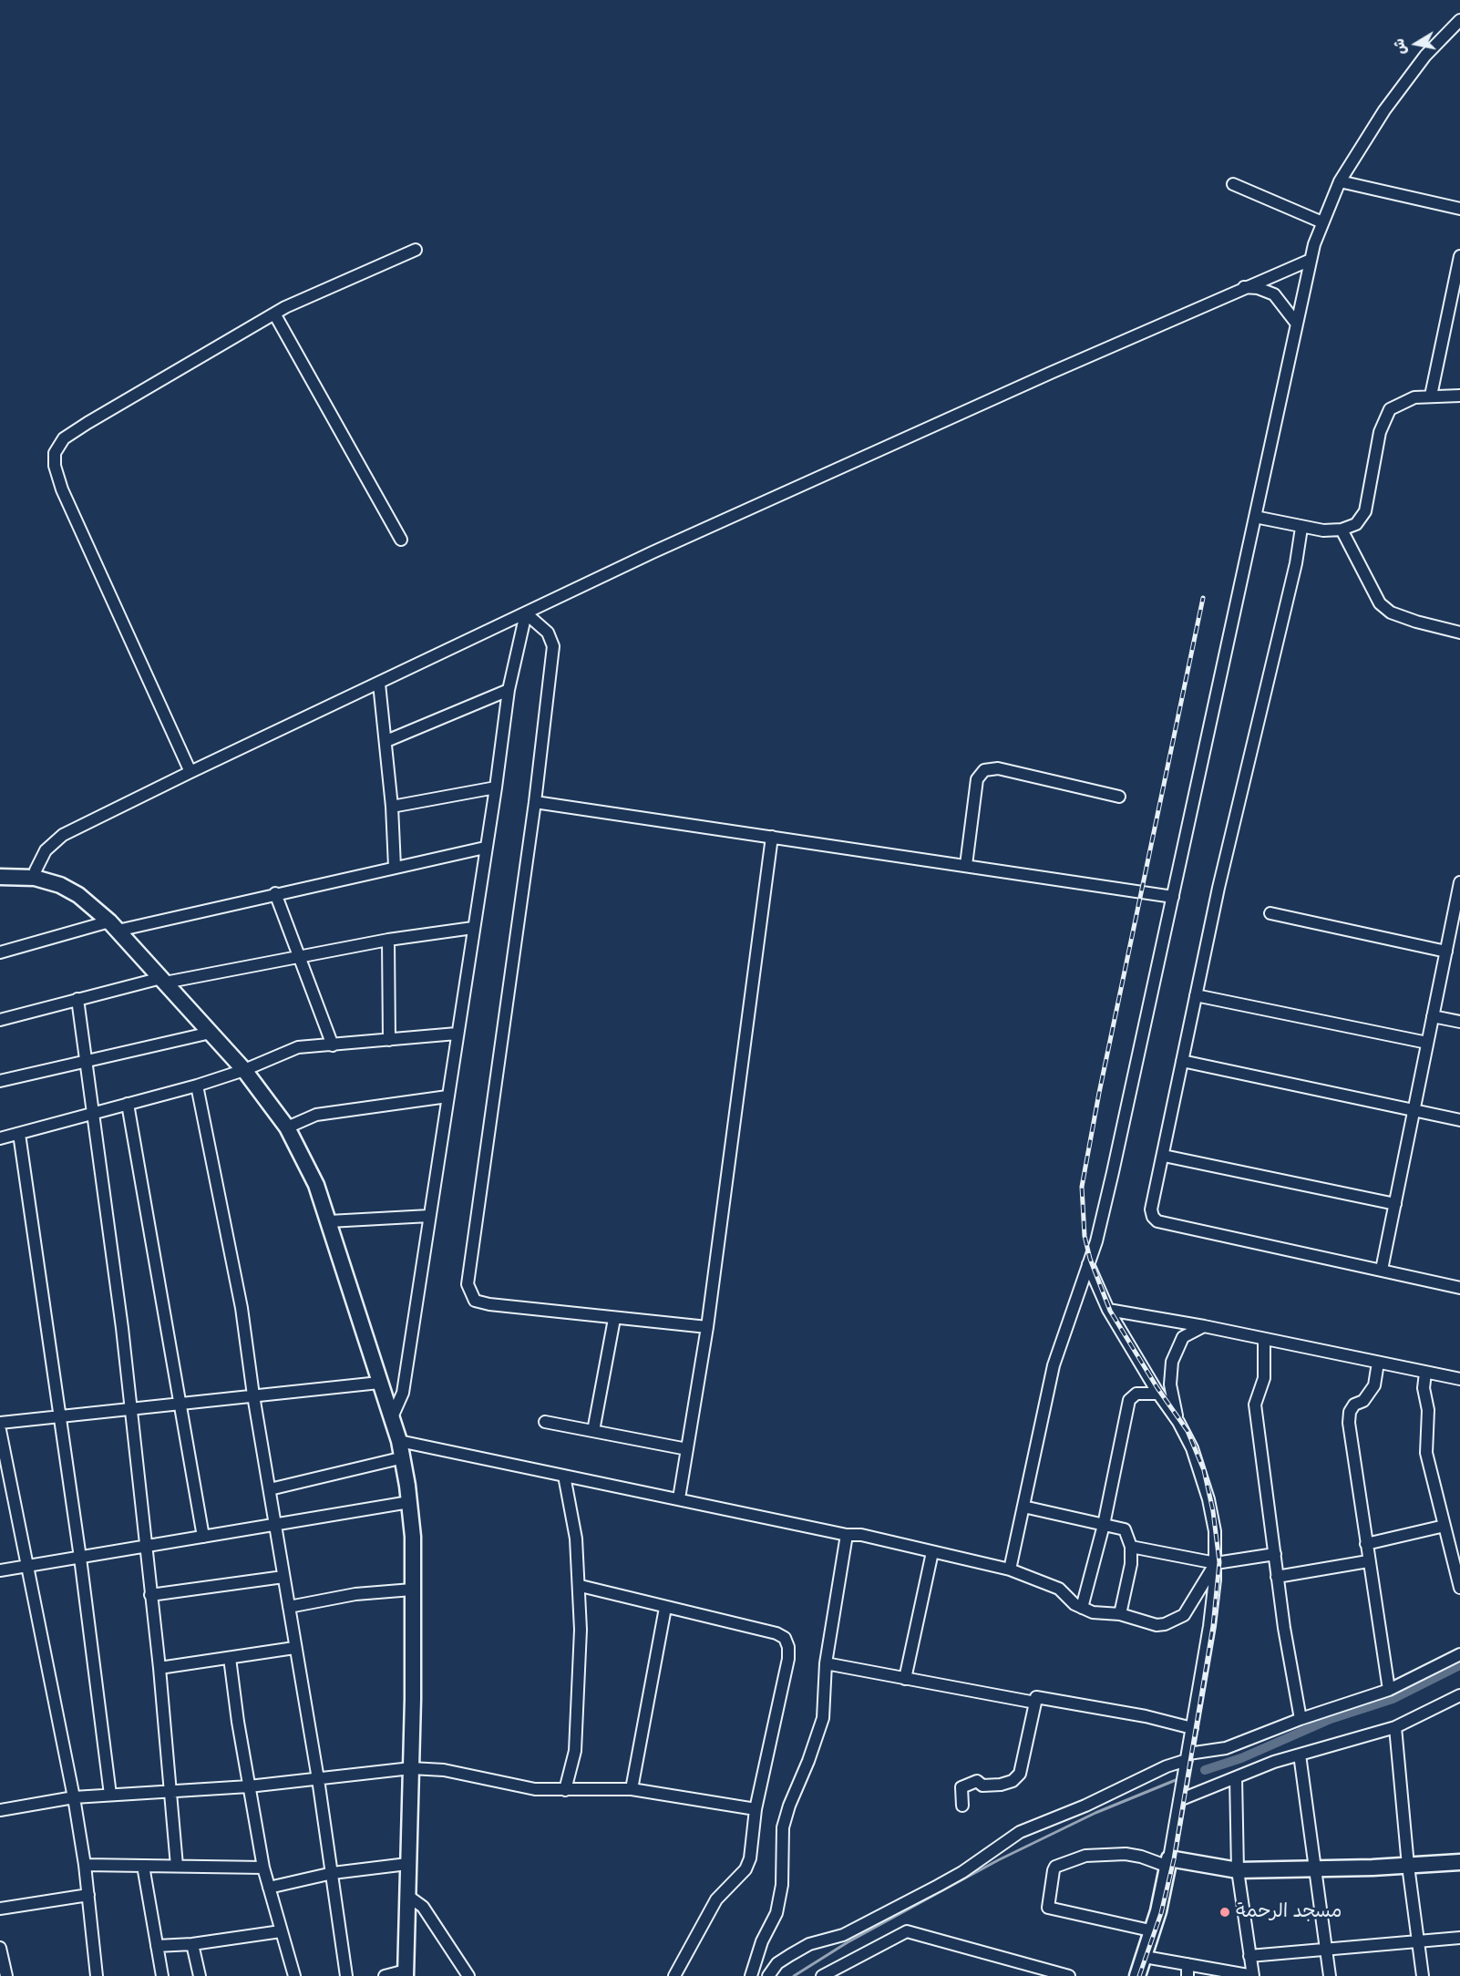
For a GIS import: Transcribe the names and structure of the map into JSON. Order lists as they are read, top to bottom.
{
  "places": ["مسجد الرحمة"],
  "north": "left"
}
